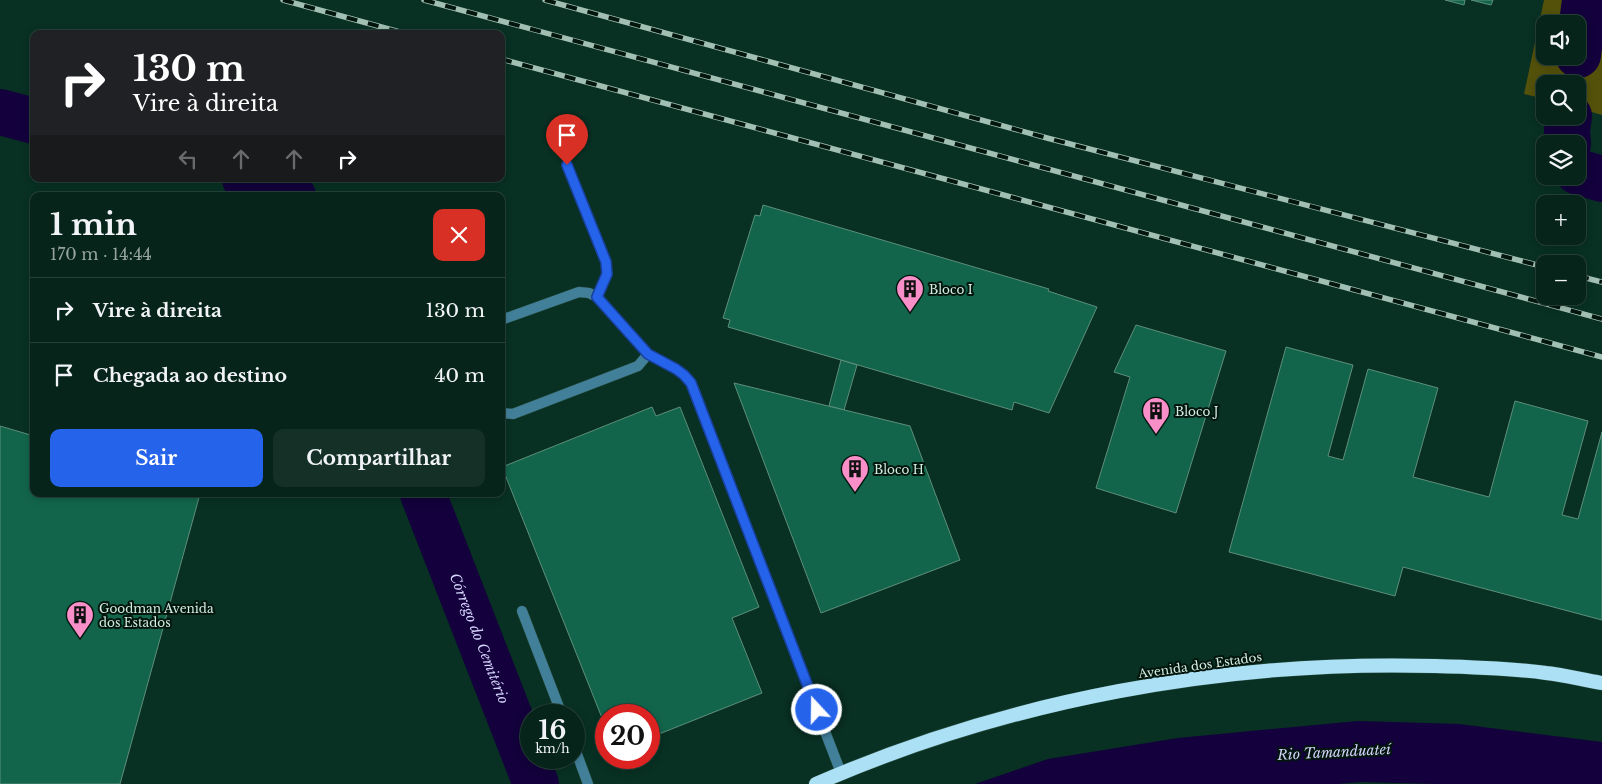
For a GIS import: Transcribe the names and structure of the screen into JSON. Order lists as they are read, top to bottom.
{
  "streets": {
    "highway": ["Avenida dos Estados"]
  },
  "water": ["Córrego do Cemitério", "Rio Tamanduateí"],
  "places": {
    "building": [
      "Bloco I",
      "Bloco J",
      "Bloco H",
      "Goodman Avenida dos Estados"
    ]
  },
  "page": {
    "map_buttons": ["+", "−"],
    "turn": ["130 m", "Vire à direita"],
    "heading": ["1 min", "170 m · 14:44"],
    "list": [
      {
        "name": "Vire à direita",
        "value": "130 m"
      },
      {
        "name": "Chegada ao destino",
        "value": "40 m"
      }
    ],
    "buttons": ["Sair", "Compartilhar"],
    "speed": "16 km/h",
    "limit": "20"
  }
}
